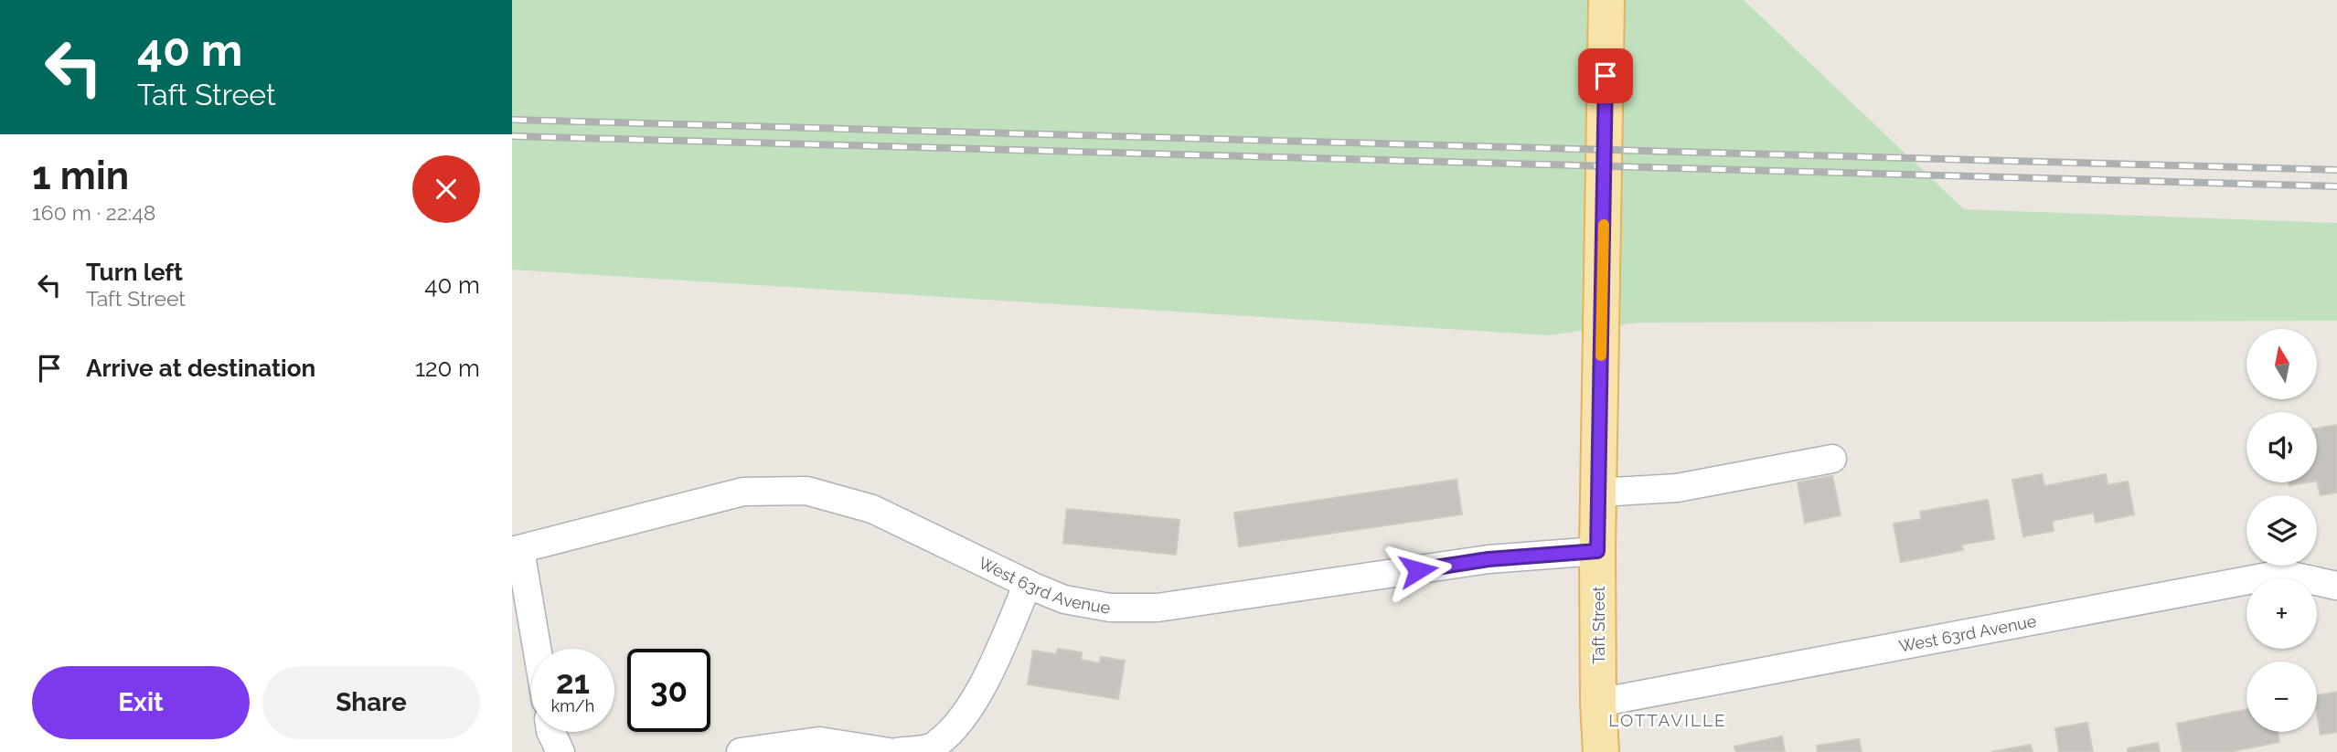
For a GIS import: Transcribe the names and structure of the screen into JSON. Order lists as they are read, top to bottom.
{
  "streets": {
    "main road": ["Taft Street"],
    "street": ["West 63rd Avenue"]
  },
  "crossings": [
    ["West 63rd Avenue", "Taft Street"]
  ],
  "districts": ["LOTTAVILLE"],
  "north": "top",
  "page": {
    "turn": ["40 m", "Taft Street"],
    "heading": ["1 min", "160 m · 22:48"],
    "list": [
      {
        "name": "Turn left",
        "note": "Taft Street",
        "value": "40 m"
      },
      {
        "name": "Arrive at destination",
        "value": "120 m"
      }
    ],
    "map_buttons": ["+", "−"],
    "speed": "21 km/h",
    "limit": "30",
    "buttons": ["Exit", "Share"]
  }
}
